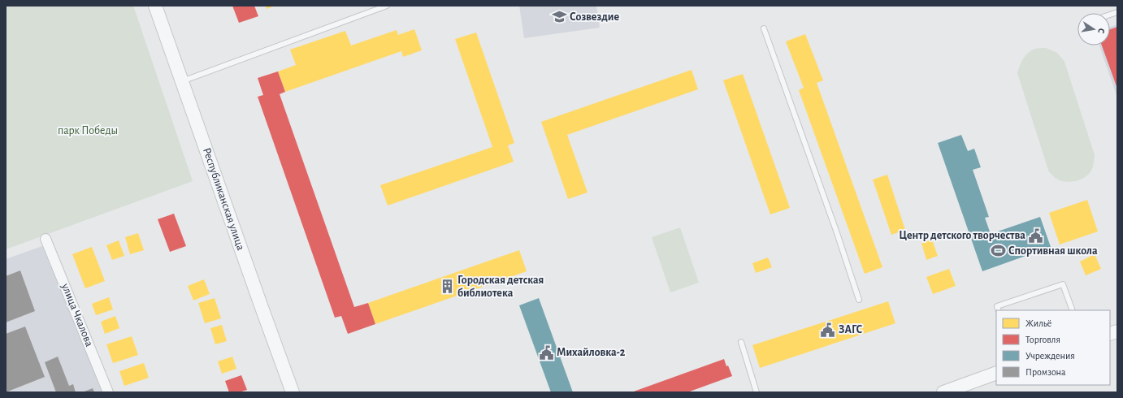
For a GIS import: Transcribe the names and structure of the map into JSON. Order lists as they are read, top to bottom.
{
  "streets": {
    "street": ["Республиканская улица", "улица Чкалова"]
  },
  "parks": ["парк Победы"],
  "places": {
    "school or university": ["Созвездие"],
    "public building": ["Центр детского творчества", "ЗАГС", "Михайловка-2"],
    "sports": ["Спортивная школа"],
    "building": ["Городская детская библиотека"]
  },
  "legend": [
    "Жильё",
    "Торговля",
    "Учреждения",
    "Промзона"
  ],
  "north": "right"
}
